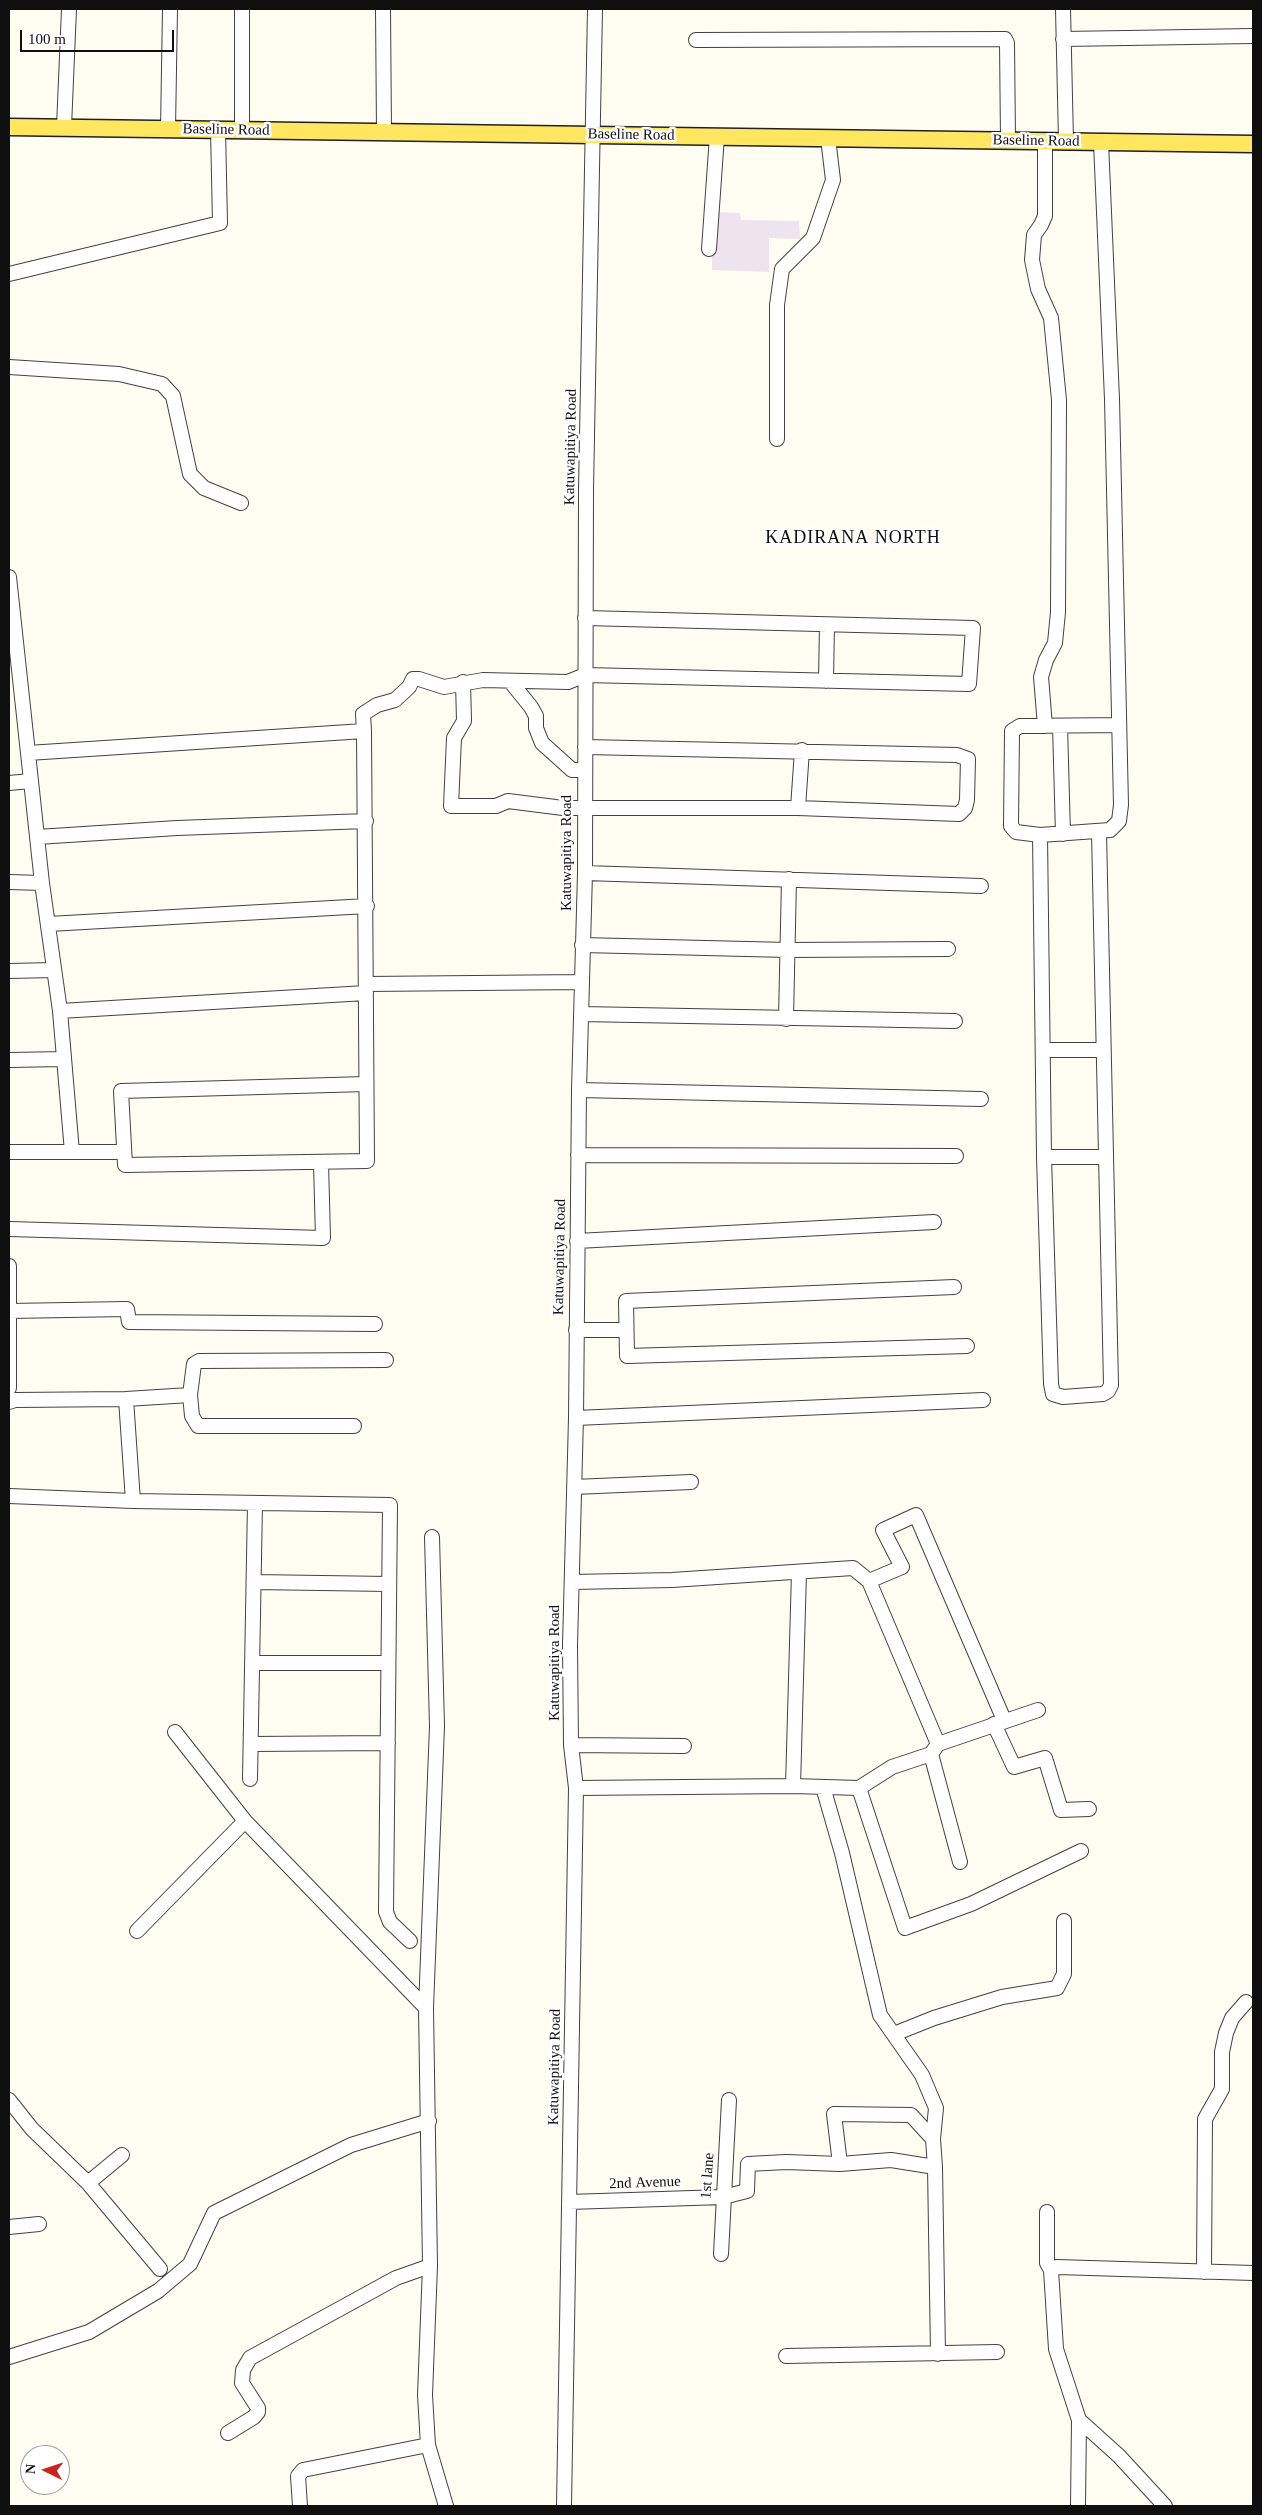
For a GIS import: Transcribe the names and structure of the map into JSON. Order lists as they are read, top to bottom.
{
  "streets": {
    "main road": ["Baseline Road"],
    "street": ["Katuwapitiya Road", "1st lane", "2nd Avenue"]
  },
  "crossings": [
    ["Baseline Road", "Katuwapitiya Road"],
    ["Katuwapitiya Road", "2nd Avenue"],
    ["1st lane", "2nd Avenue"]
  ],
  "districts": ["KADIRANA NORTH"],
  "scale_bar": "100 m",
  "north": "left"
}
